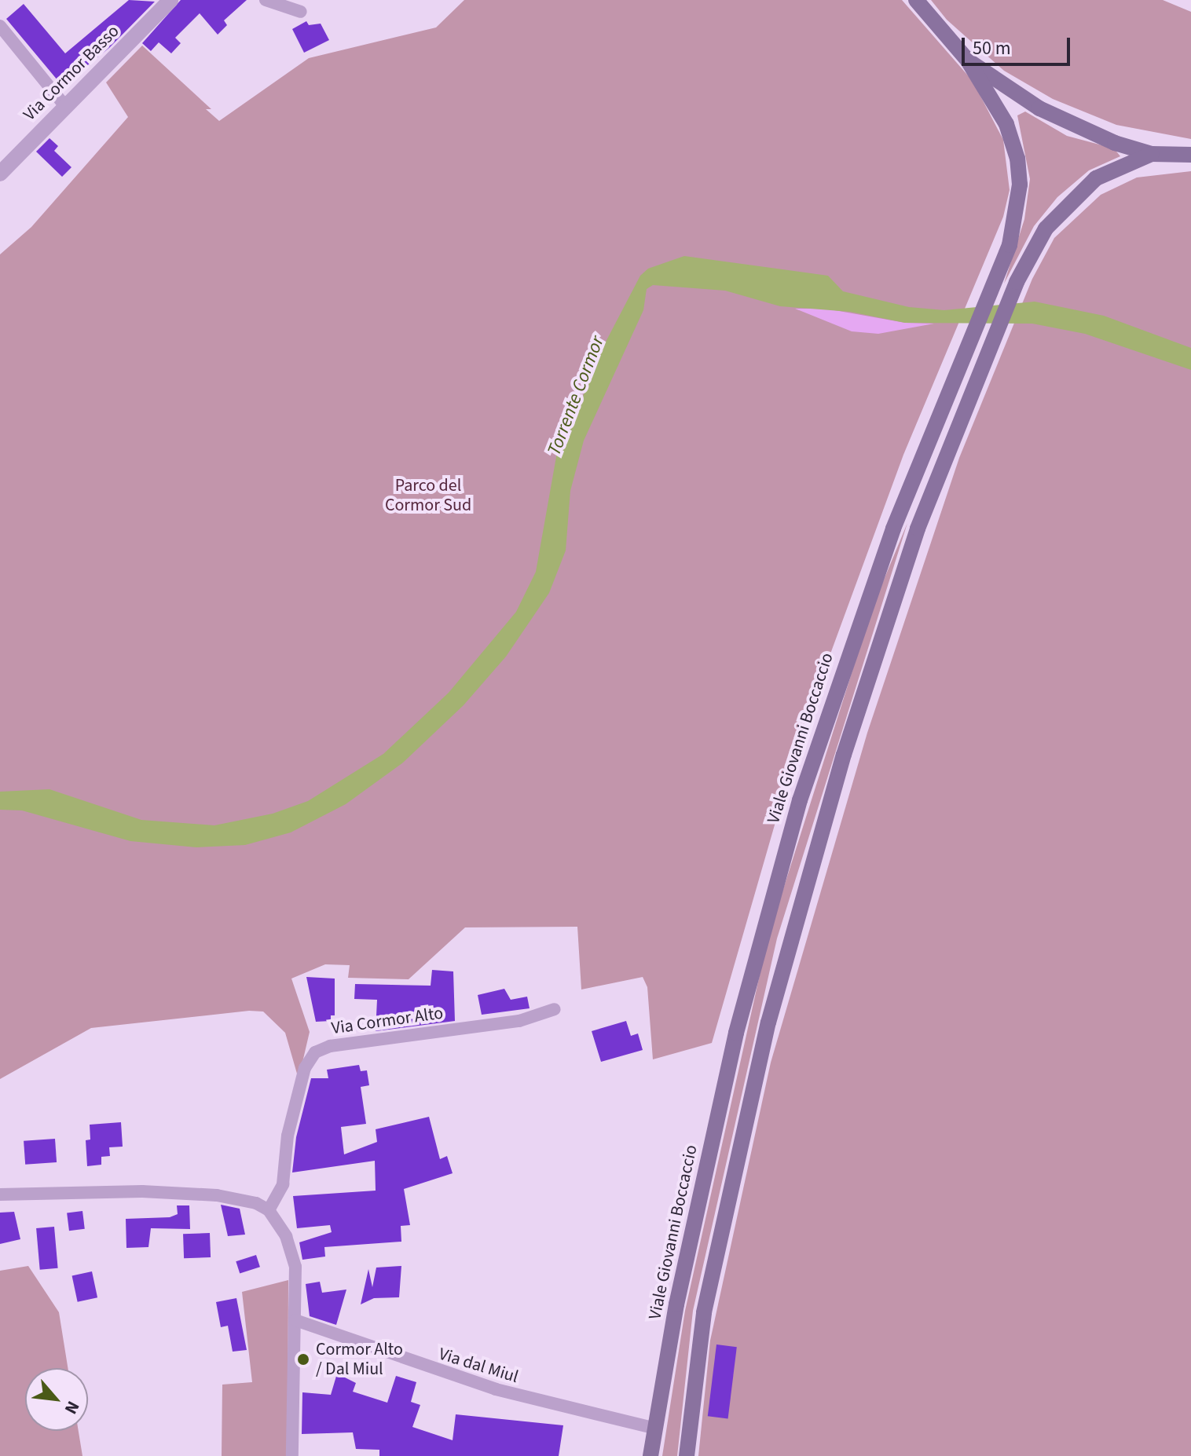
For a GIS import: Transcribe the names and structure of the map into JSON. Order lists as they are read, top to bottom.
{
  "streets": {
    "main road": ["Viale Giovanni Boccaccio"],
    "street": ["Via Cormor Basso", "Via Cormor Alto", "Via dal Miul"]
  },
  "crossings": [
    ["Viale Giovanni Boccaccio", "Via dal Miul"]
  ],
  "water": ["Torrente Cormor"],
  "parks": ["Parco del Cormor Sud"],
  "places": ["Cormor Alto / Dal Miul"],
  "scale_bar": "50 m",
  "north": "bottom right"
}
